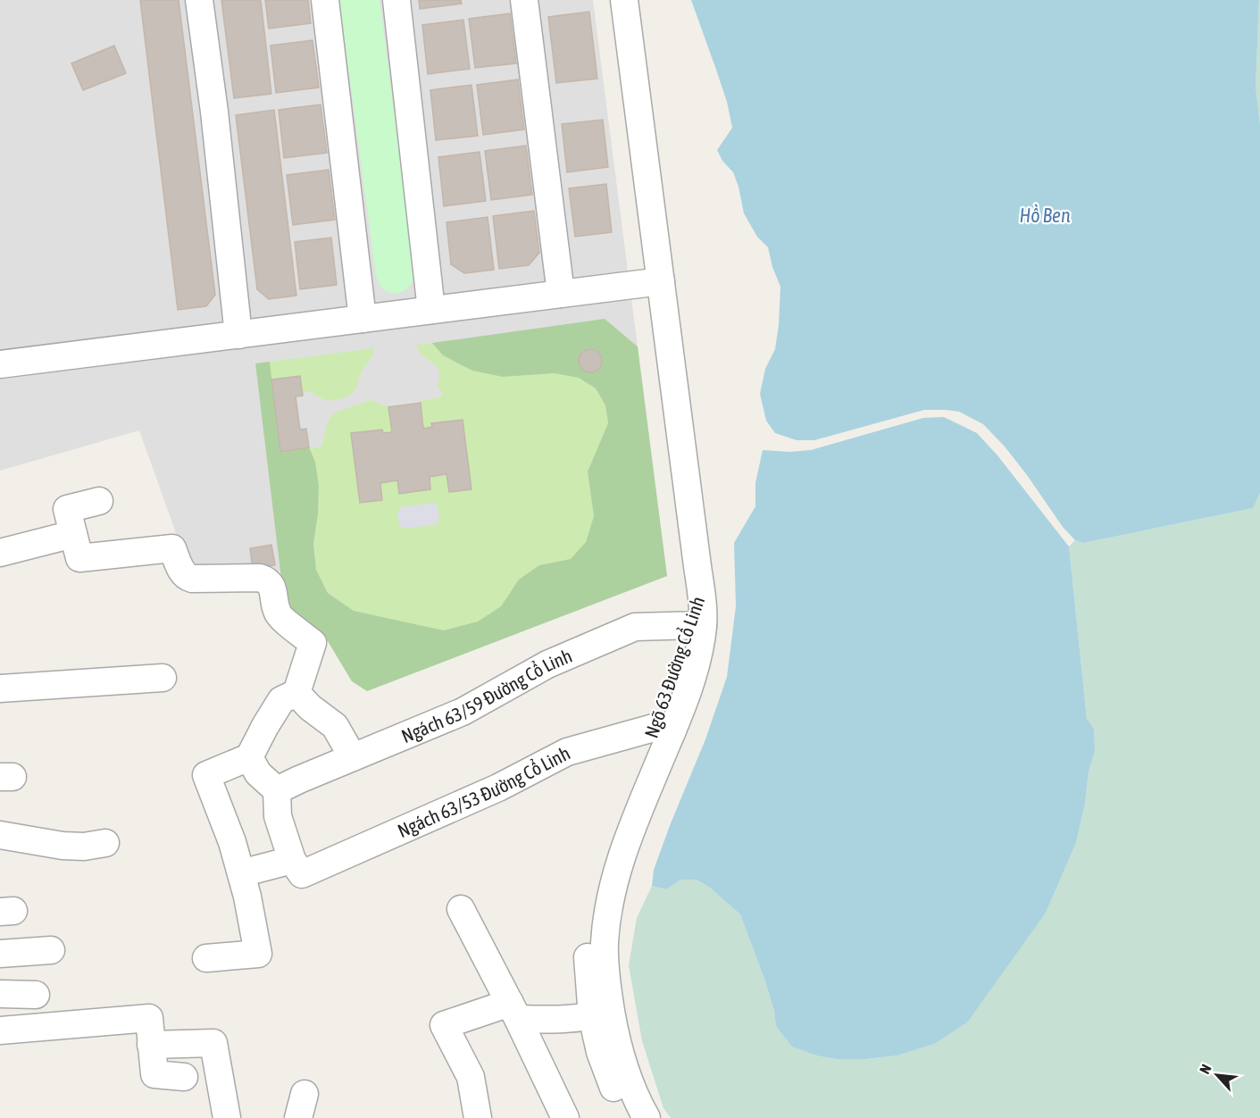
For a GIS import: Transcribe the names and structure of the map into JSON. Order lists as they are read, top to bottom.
{
  "streets": {
    "street": ["Ngõ 63 Đường Cổ Linh", "Ngách 63/59 Đường Cổ Linh", "Ngách 63/53 Đường Cổ Linh"]
  },
  "crossings": [
    ["Ngõ 63 Đường Cổ Linh", "Ngách 63/59 Đường Cổ Linh"],
    ["Ngõ 63 Đường Cổ Linh", "Ngách 63/53 Đường Cổ Linh"]
  ],
  "water": ["Hồ Ben"],
  "north": "top left"
}
